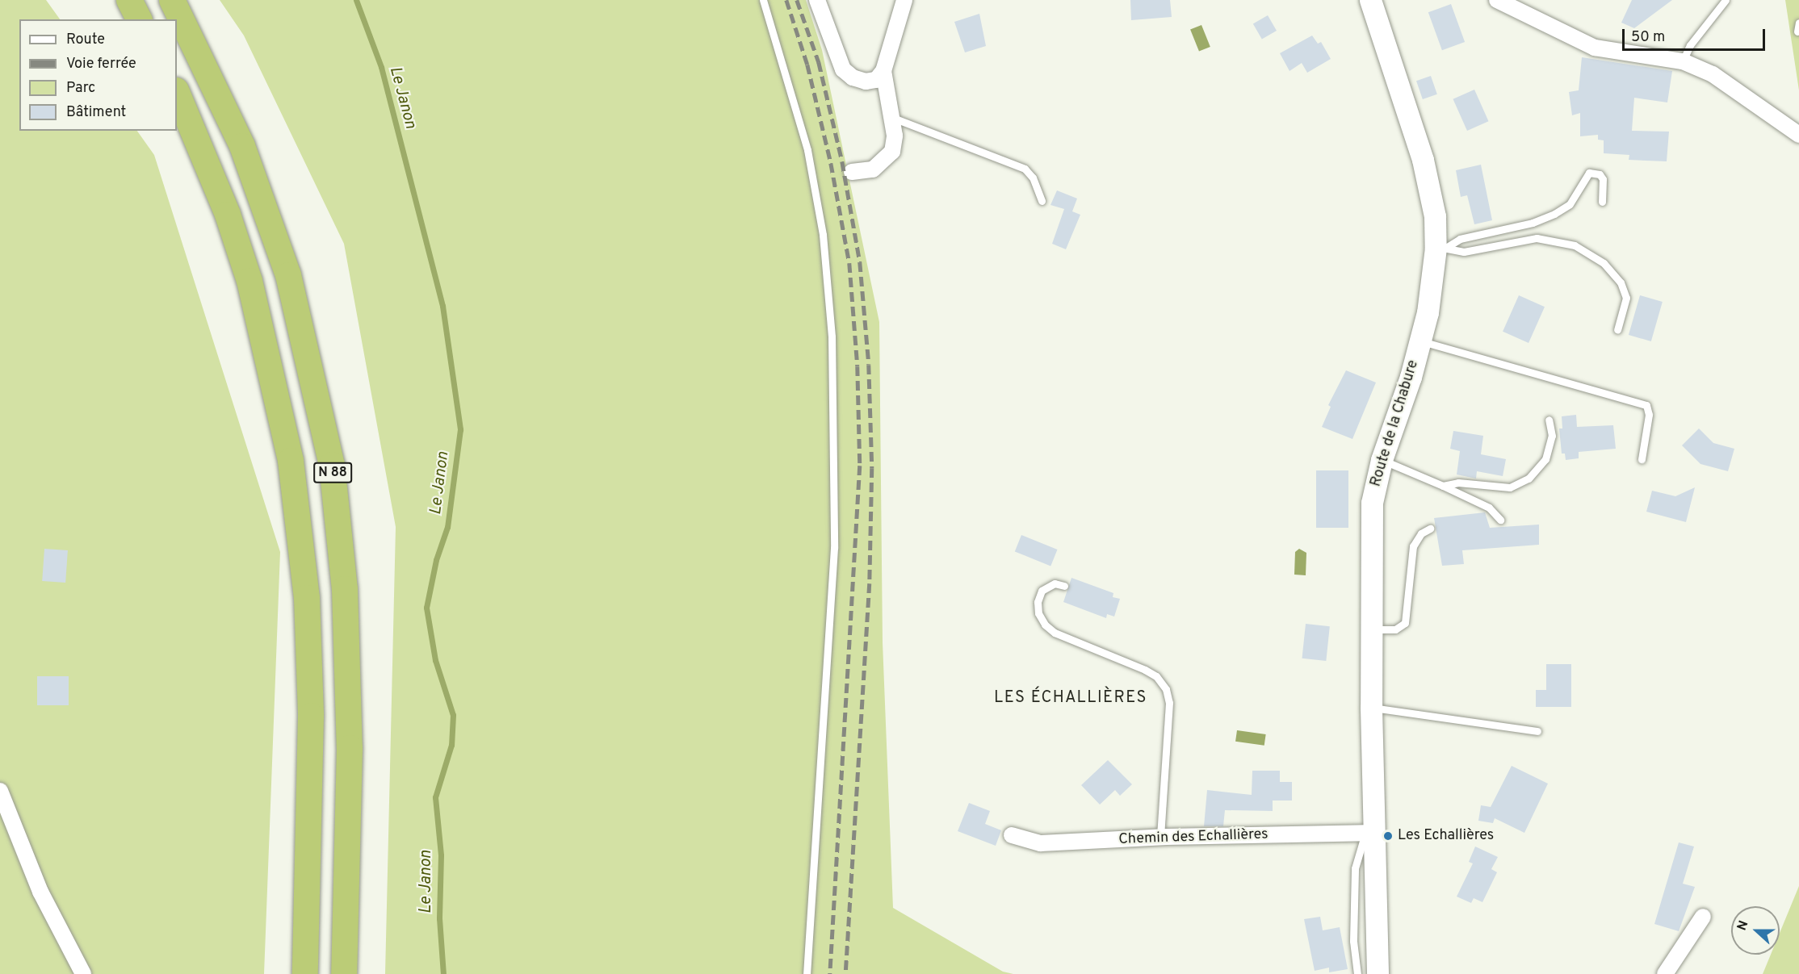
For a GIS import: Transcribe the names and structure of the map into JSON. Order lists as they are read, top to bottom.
{
  "streets": {
    "highway": ["N 88"],
    "main road": ["Route de la Chabure"],
    "street": ["Chemin des Echallières"]
  },
  "crossings": [
    ["Route de la Chabure", "Chemin des Echallières"]
  ],
  "districts": ["LES ÉCHALLIÈRES"],
  "water": ["Le Janon"],
  "places": ["Les Echallières"],
  "legend": [
    "Route",
    "Voie ferrée",
    "Parc",
    "Bâtiment"
  ],
  "scale_bar": "50 m",
  "north": "left"
}
